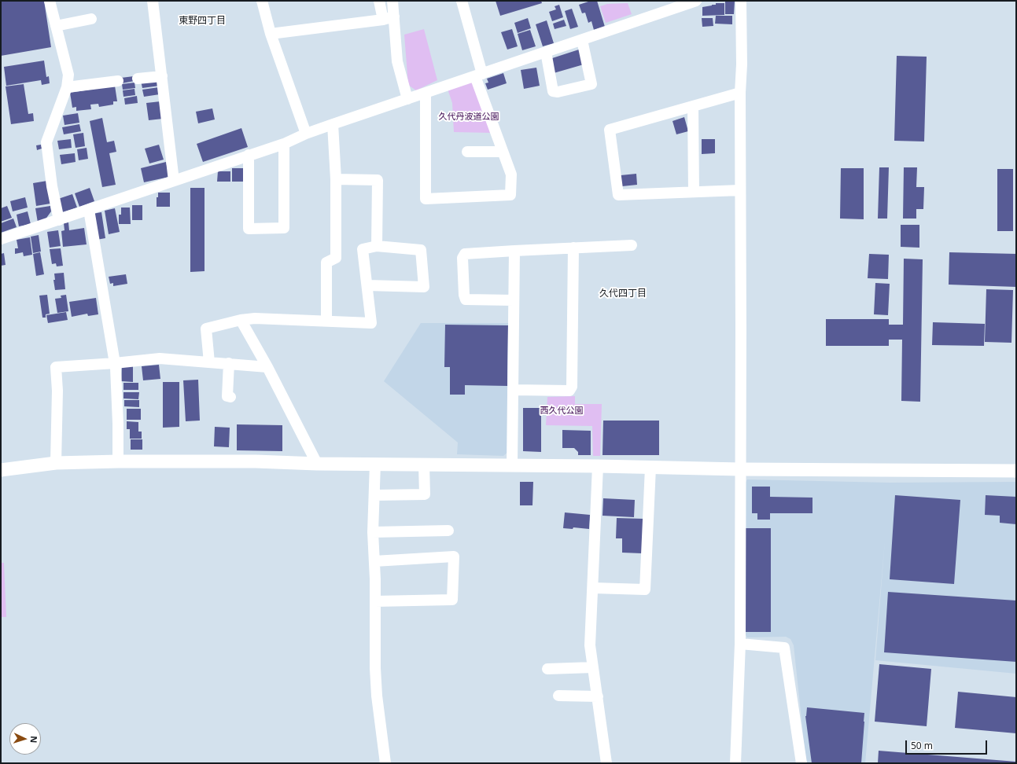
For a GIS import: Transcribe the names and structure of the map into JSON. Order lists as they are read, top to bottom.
{
  "districts": ["東野四丁目", "久代四丁目"],
  "parks": ["久代丹波道公園", "西久代公園"],
  "scale_bar": "50 m",
  "north": "right"
}
